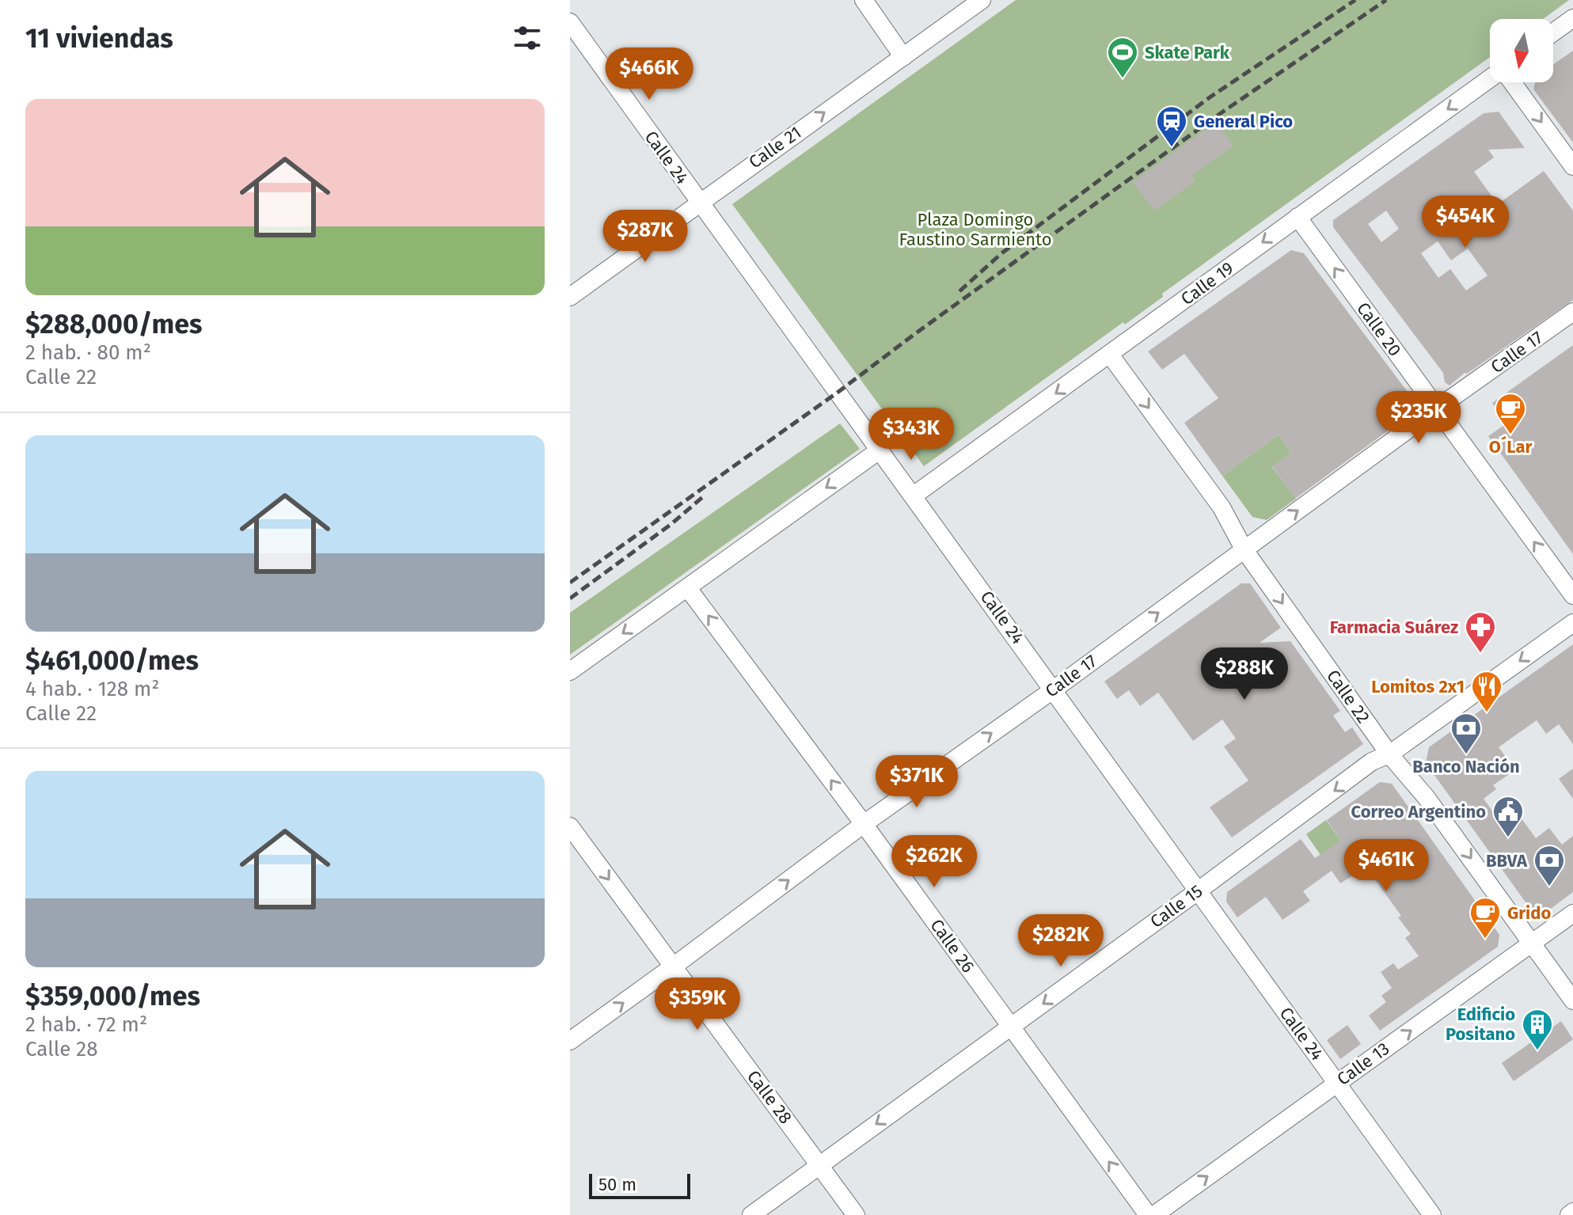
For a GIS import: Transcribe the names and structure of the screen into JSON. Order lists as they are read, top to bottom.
{
  "streets": {
    "street": [
      "Calle 21",
      "Calle 24",
      "Calle 19",
      "Calle 20",
      "Calle 17",
      "Calle 22",
      "Calle 15",
      "Calle 26",
      "Calle 13",
      "Calle 28"
    ]
  },
  "crossings": [
    ["Calle 21", "Calle 24"],
    ["Calle 24", "Calle 19"],
    ["Calle 24", "Calle 17"],
    ["Calle 24", "Calle 15"],
    ["Calle 24", "Calle 13"],
    ["Calle 19", "Calle 20"],
    ["Calle 19", "Calle 22"],
    ["Calle 20", "Calle 17"],
    ["Calle 17", "Calle 22"],
    ["Calle 17", "Calle 26"],
    ["Calle 17", "Calle 28"],
    ["Calle 22", "Calle 15"],
    ["Calle 22", "Calle 13"],
    ["Calle 15", "Calle 26"],
    ["Calle 15", "Calle 28"]
  ],
  "one_way": [
    "Calle 21",
    "Calle 19",
    "Calle 20",
    "Calle 17",
    "Calle 22",
    "Calle 15",
    "Calle 26",
    "Calle 13",
    "Calle 28"
  ],
  "parks": ["Plaza Domingo Faustino Sarmiento"],
  "places": {
    "sports": ["Skate Park"],
    "station": ["General Pico"],
    "cafe": ["O´Lar", "Grido"],
    "pharmacy": ["Farmacia Suárez"],
    "restaurant": ["Lomitos 2x1"],
    "bank": ["Banco Nación", "BBVA"],
    "public building": ["Correo Argentino"],
    "building": ["Edificio Positano"]
  },
  "scale_bar": "50 m",
  "north": "bottom",
  "page": {
    "heading": "11 viviendas",
    "price": [
      "$466K",
      "$454K",
      "$287K",
      "$235K",
      "$343K",
      "$288K",
      "$371K",
      "$262K",
      "$461K",
      "$282K",
      "$359K"
    ],
    "list": [
      {
        "name": "$288,000/mes",
        "note": "2 hab. · 80 m² · Calle 22"
      },
      {
        "name": "$461,000/mes",
        "note": "4 hab. · 128 m² · Calle 22"
      },
      {
        "name": "$359,000/mes",
        "note": "2 hab. · 72 m² · Calle 28"
      }
    ],
    "scale": "50 m"
  }
}
